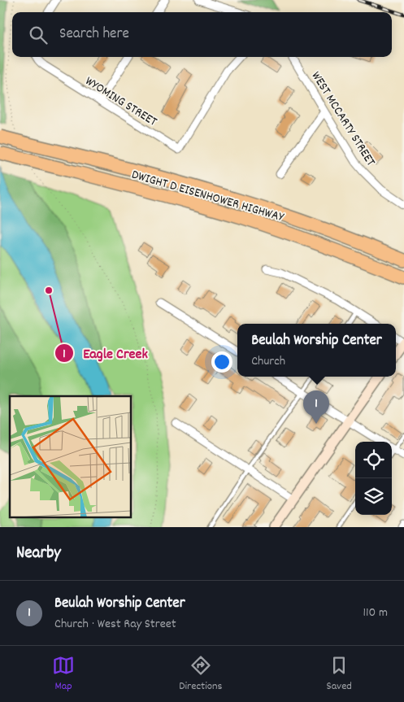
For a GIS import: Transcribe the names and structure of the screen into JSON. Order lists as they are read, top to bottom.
{
  "streets": {
    "highway": ["DWIGHT D EISENHOWER HIGHWAY"],
    "street": ["WYOMING STREET", "WEST MCCARTY STREET"]
  },
  "places": ["Eagle Creek"],
  "page": {
    "search": "Search here",
    "popup": ["Beulah Worship Center", "Church"],
    "pins": "1",
    "heading": "Nearby",
    "list": [
      {
        "mark": "1",
        "name": "Beulah Worship Center",
        "note": "Church · West Ray Street",
        "value": "110 m"
      }
    ],
    "nav": ["Map", "Directions", "Saved"]
  }
}
